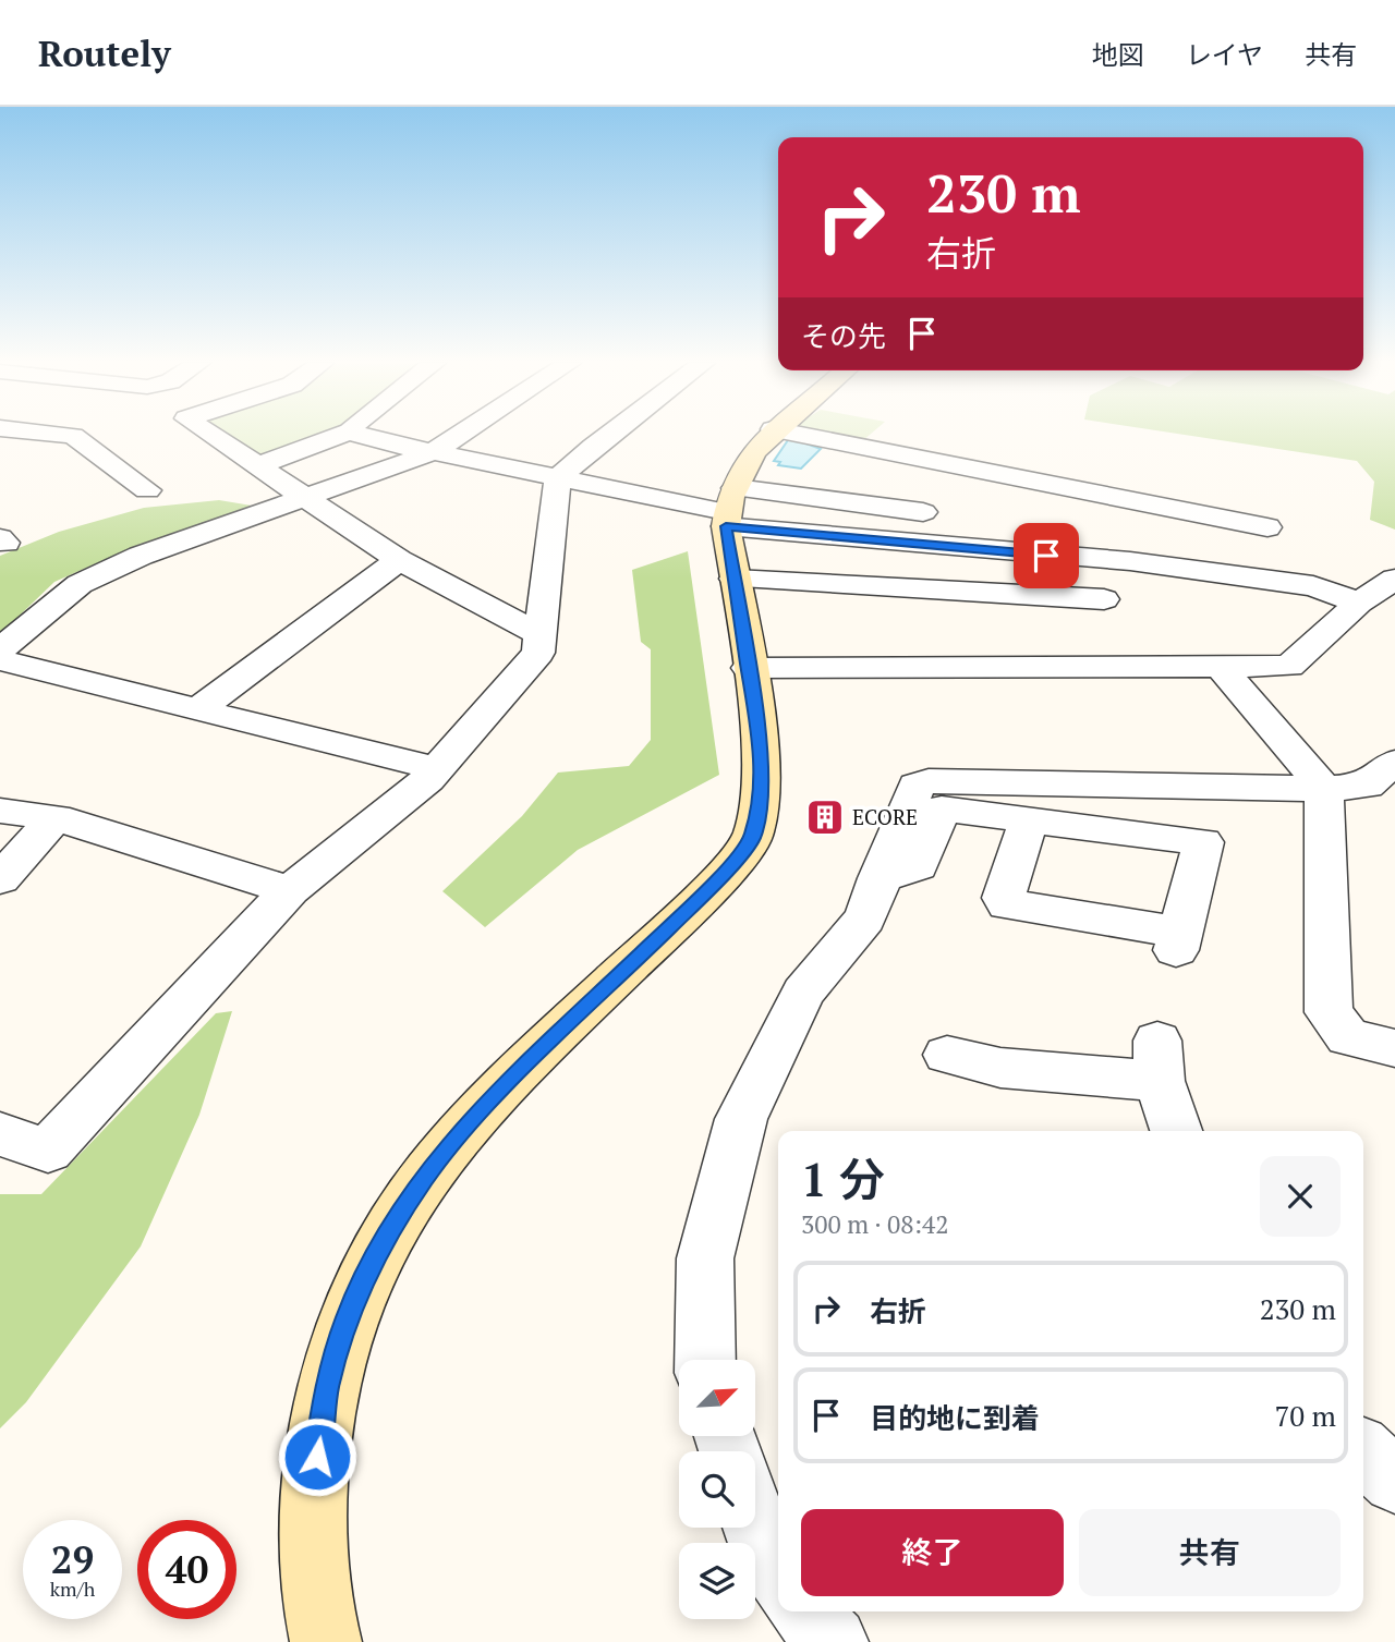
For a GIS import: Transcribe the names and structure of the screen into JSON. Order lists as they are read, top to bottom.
{
  "places": {
    "building": ["ECORE"]
  },
  "north": "top right",
  "page": {
    "header": "Routely",
    "nav": ["地図", "レイヤ", "共有"],
    "turn": ["230 m", "右折"],
    "then": "その先",
    "heading": ["1 分", "300 m · 08:42"],
    "list": [
      {
        "name": "右折",
        "value": "230 m"
      },
      {
        "name": "目的地に到着",
        "value": "70 m"
      }
    ],
    "buttons": ["終了", "共有"],
    "speed": "29 km/h",
    "limit": "40"
  }
}
